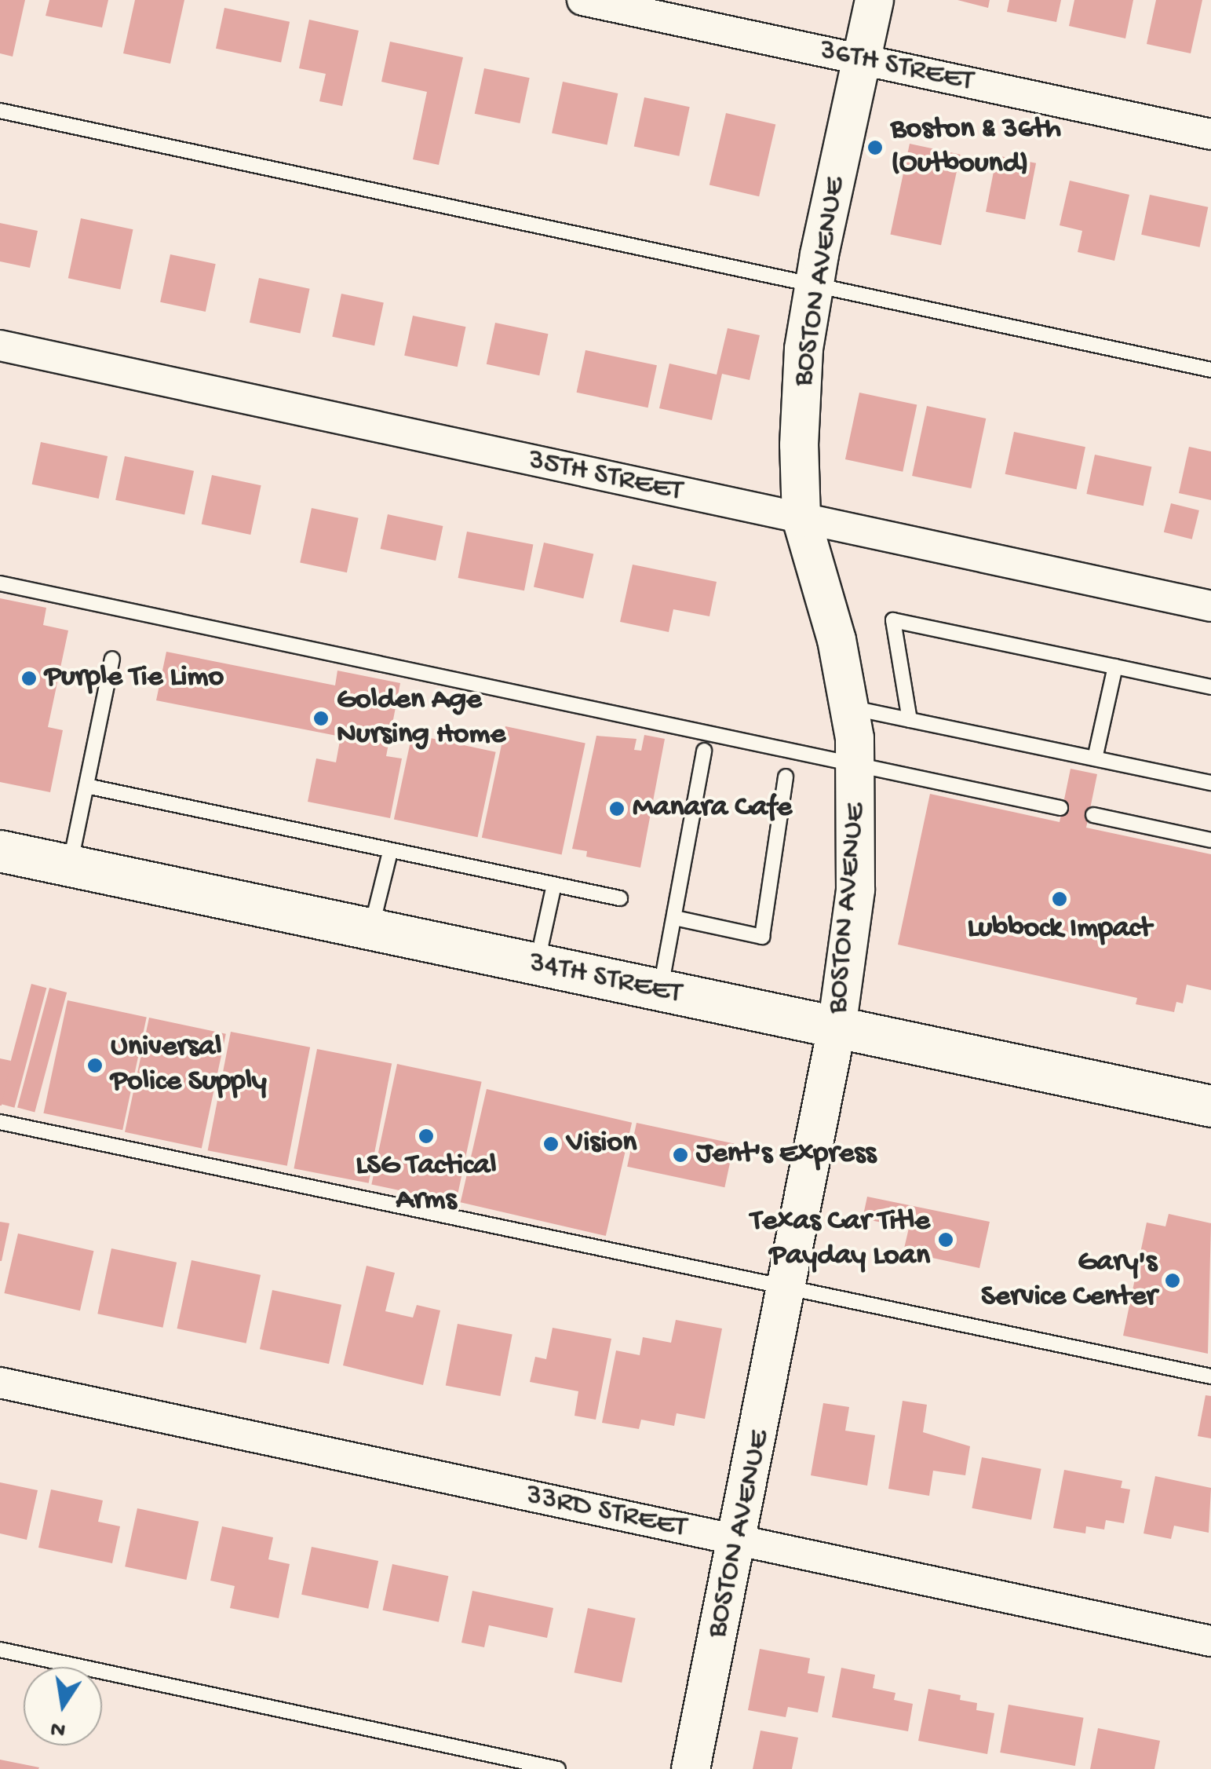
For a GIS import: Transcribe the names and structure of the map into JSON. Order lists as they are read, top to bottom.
{
  "streets": {
    "main road": ["34TH STREET"],
    "street": [
      "36TH STREET",
      "BOSTON AVENUE",
      "35TH STREET",
      "33RD STREET"
    ]
  },
  "crossings": [
    ["36TH STREET", "BOSTON AVENUE"],
    ["BOSTON AVENUE", "35TH STREET"],
    ["BOSTON AVENUE", "34TH STREET"],
    ["BOSTON AVENUE", "33RD STREET"]
  ],
  "places": [
    "Boston & 36th (Outbound)",
    "Purple Tie Limo",
    "Golden Age Nursing Home",
    "Manara Cafe",
    "Lubbock Impact",
    "Universal Police Supply",
    "LSG Tactical Arms",
    "Vision",
    "Jent's Express",
    "Texas Car Title Payday Loan",
    "Gary's Service Center"
  ],
  "north": "bottom"
}
